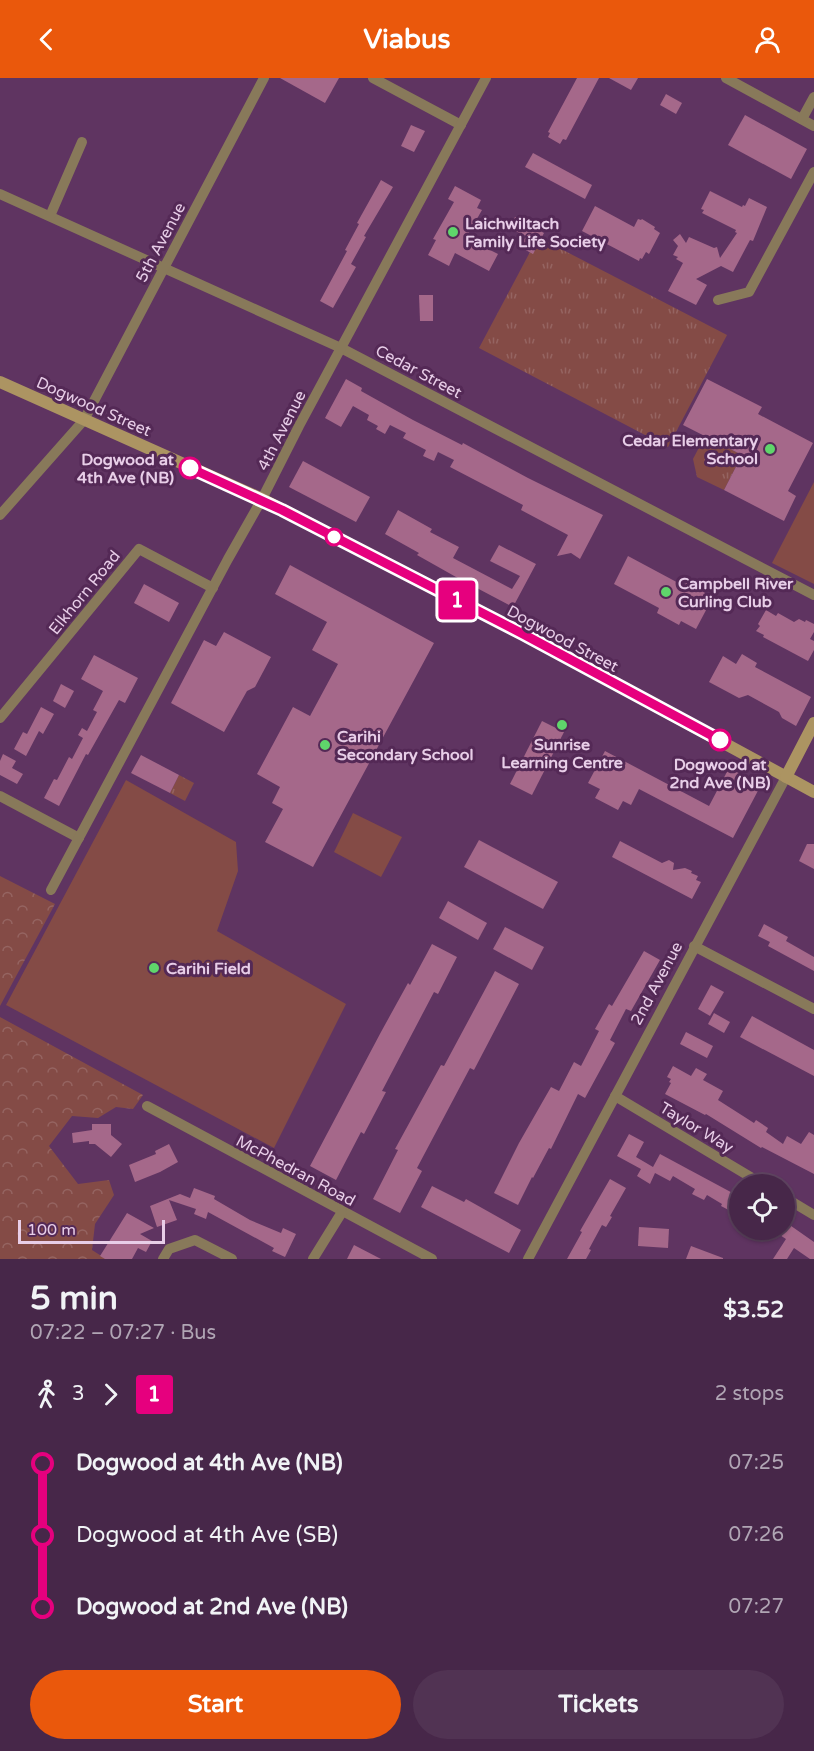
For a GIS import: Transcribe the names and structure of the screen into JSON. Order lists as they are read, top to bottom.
{
  "streets": {
    "main road": ["Dogwood Street", "2nd Avenue"],
    "street": [
      "5th Avenue",
      "Cedar Street",
      "4th Avenue",
      "Elkhorn Road",
      "Taylor Way",
      "McPhedran Road"
    ]
  },
  "crossings": [
    ["5th Avenue", "Cedar Street"],
    ["5th Avenue", "Dogwood Street"],
    ["Cedar Street", "4th Avenue"],
    ["Dogwood Street", "4th Avenue"],
    ["Dogwood Street", "2nd Avenue"],
    ["4th Avenue", "Elkhorn Road"],
    ["2nd Avenue", "Taylor Way"]
  ],
  "places": [
    "Laichwiltach Family Life Society",
    "Cedar Elementary School",
    "Dogwood at 4th Ave (NB)",
    "Campbell River Curling Club",
    "Sunrise Learning Centre",
    "Dogwood at 2nd Ave (NB)",
    "Carihi Secondary School",
    "Carihi Field"
  ],
  "lines": ["bus line 1"],
  "scale_bar": "100 m",
  "page": {
    "header": "Viabus",
    "on_map": "1",
    "scale": "100 m",
    "heading": ["5 min", "07:22 – 07:27 · Bus", "$3.52"],
    "legs": ["3", "1", "2 stops"],
    "list": [
      {
        "name": "Dogwood at 4th Ave (NB)",
        "value": "07:25"
      },
      {
        "name": "Dogwood at 4th Ave (SB)",
        "value": "07:26"
      },
      {
        "name": "Dogwood at 2nd Ave (NB)",
        "value": "07:27"
      }
    ],
    "buttons": ["Start", "Tickets"]
  }
}
